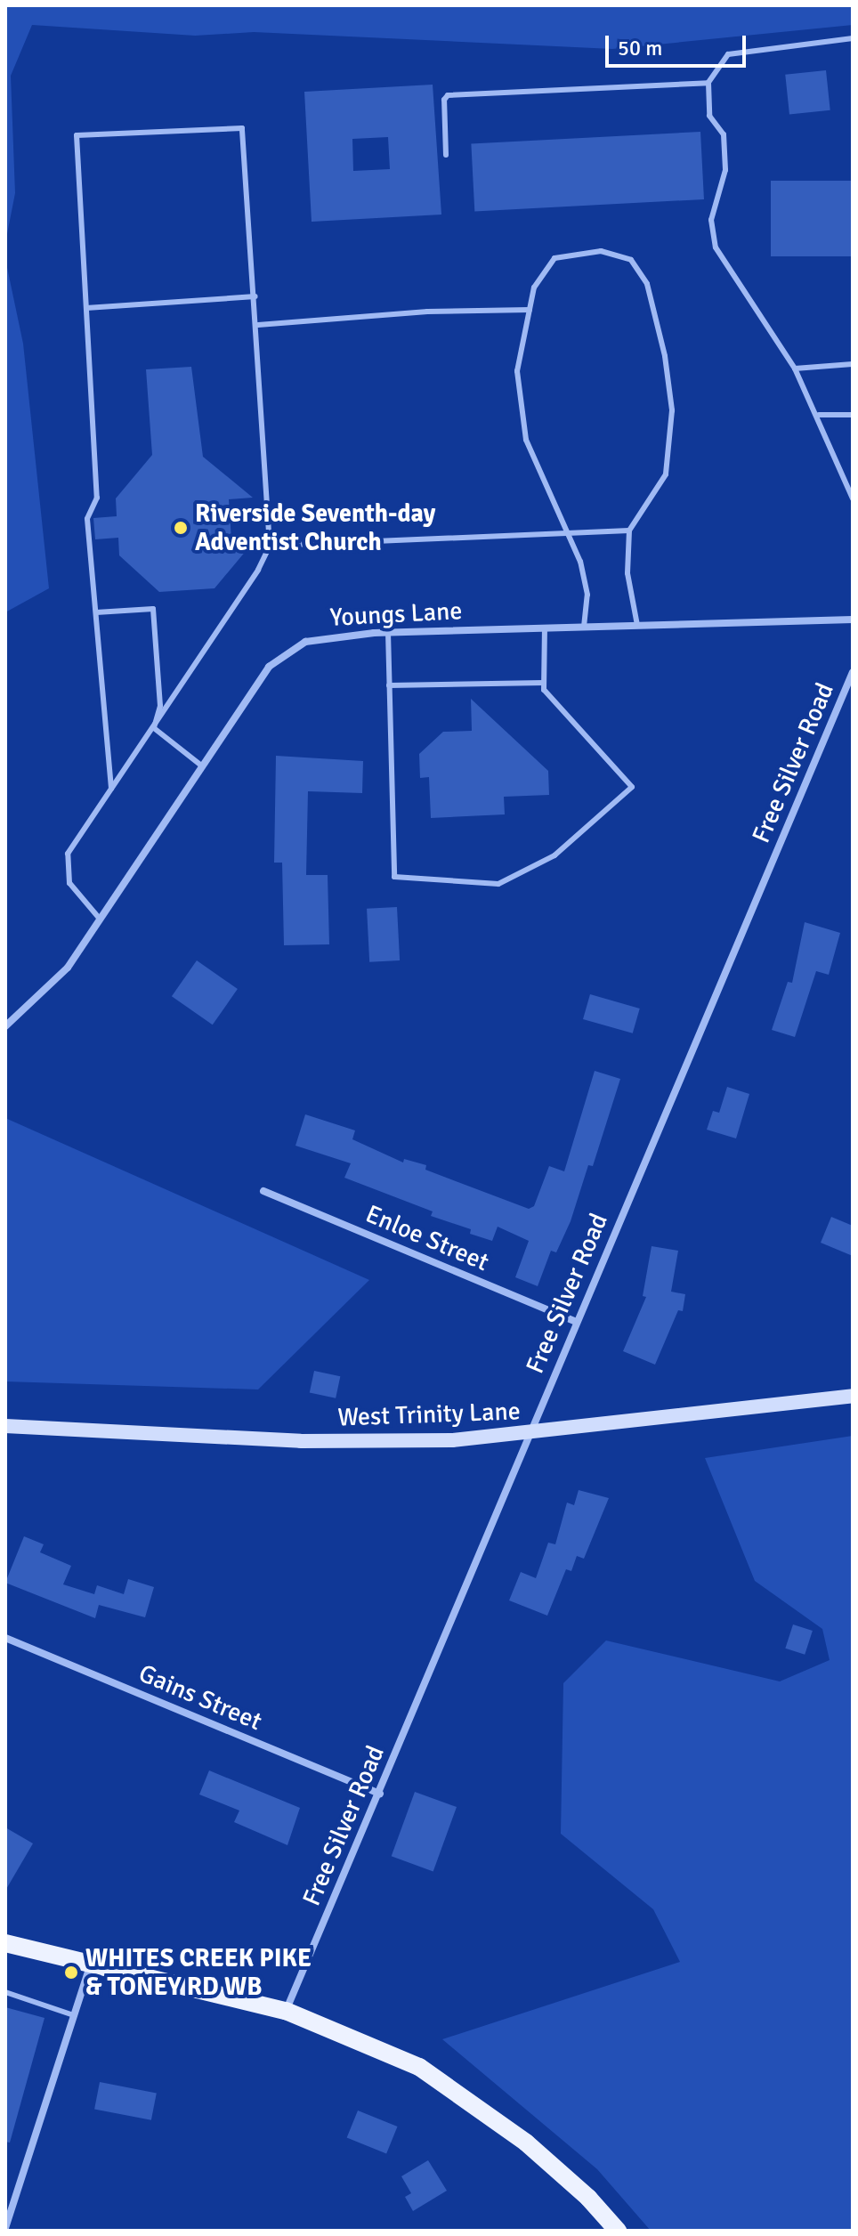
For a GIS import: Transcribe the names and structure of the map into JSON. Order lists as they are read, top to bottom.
{
  "streets": {
    "main road": ["West Trinity Lane"],
    "street": [
      "Youngs Lane",
      "Free Silver Road",
      "Enloe Street",
      "Gains Street"
    ]
  },
  "crossings": [
    ["Free Silver Road", "Enloe Street"],
    ["Free Silver Road", "West Trinity Lane"],
    ["Free Silver Road", "Gains Street"]
  ],
  "places": ["Riverside Seventh-day Adventist Church", "WHITES CREEK PIKE & TONEY RD WB"],
  "scale_bar": "50 m"
}
